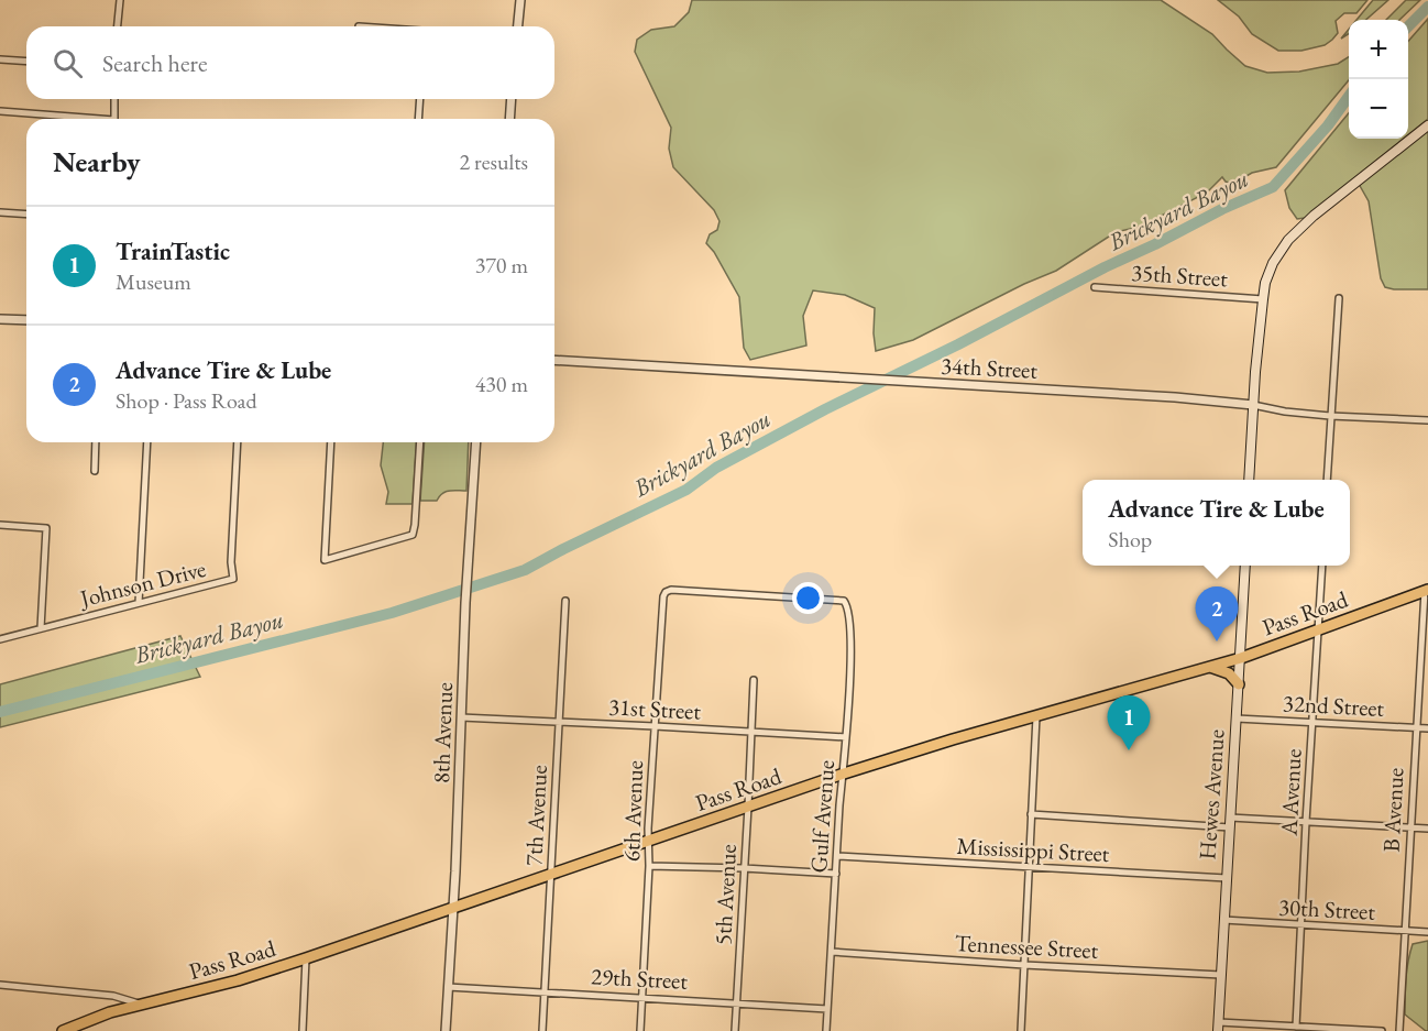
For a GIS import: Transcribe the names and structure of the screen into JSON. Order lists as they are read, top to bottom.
{
  "streets": {
    "main road": ["Pass Road", "Hewes Avenue"],
    "street": [
      "35th Street",
      "34th Street",
      "Johnson Drive",
      "32nd Street",
      "31st Street",
      "8th Avenue",
      "A Avenue",
      "B Avenue",
      "6th Avenue",
      "7th Avenue",
      "Gulf Avenue",
      "Mississippi Street",
      "5th Avenue",
      "30th Street",
      "Tennessee Street",
      "29th Street"
    ]
  },
  "crossings": [
    ["Pass Road", "8th Avenue"],
    ["Pass Road", "A Avenue"],
    ["Pass Road", "Hewes Avenue"],
    ["Pass Road", "B Avenue"],
    ["Pass Road", "6th Avenue"],
    ["Pass Road", "7th Avenue"],
    ["Pass Road", "Gulf Avenue"],
    ["Pass Road", "5th Avenue"],
    ["32nd Street", "A Avenue"],
    ["32nd Street", "Hewes Avenue"],
    ["32nd Street", "B Avenue"],
    ["31st Street", "8th Avenue"],
    ["31st Street", "6th Avenue"],
    ["31st Street", "7th Avenue"],
    ["31st Street", "Gulf Avenue"],
    ["31st Street", "5th Avenue"],
    ["8th Avenue", "29th Street"],
    ["A Avenue", "30th Street"],
    ["Hewes Avenue", "Mississippi Street"],
    ["Hewes Avenue", "30th Street"],
    ["Hewes Avenue", "Tennessee Street"],
    ["B Avenue", "30th Street"],
    ["6th Avenue", "Gulf Avenue"],
    ["6th Avenue", "29th Street"],
    ["7th Avenue", "29th Street"],
    ["Gulf Avenue", "Mississippi Street"],
    ["Gulf Avenue", "Tennessee Street"],
    ["Gulf Avenue", "29th Street"],
    ["5th Avenue", "29th Street"]
  ],
  "water": ["Brickyard Bayou"],
  "page": {
    "map_buttons": ["+", "−"],
    "search": "Search here",
    "heading": ["Nearby", "2 results"],
    "list": [
      {
        "mark": "1",
        "name": "TrainTastic",
        "note": "Museum",
        "value": "370 m"
      },
      {
        "mark": "2",
        "name": "Advance Tire & Lube",
        "note": "Shop · Pass Road",
        "value": "430 m"
      }
    ],
    "popup": ["Advance Tire & Lube", "Shop"],
    "pins": ["2", "1"]
  }
}
